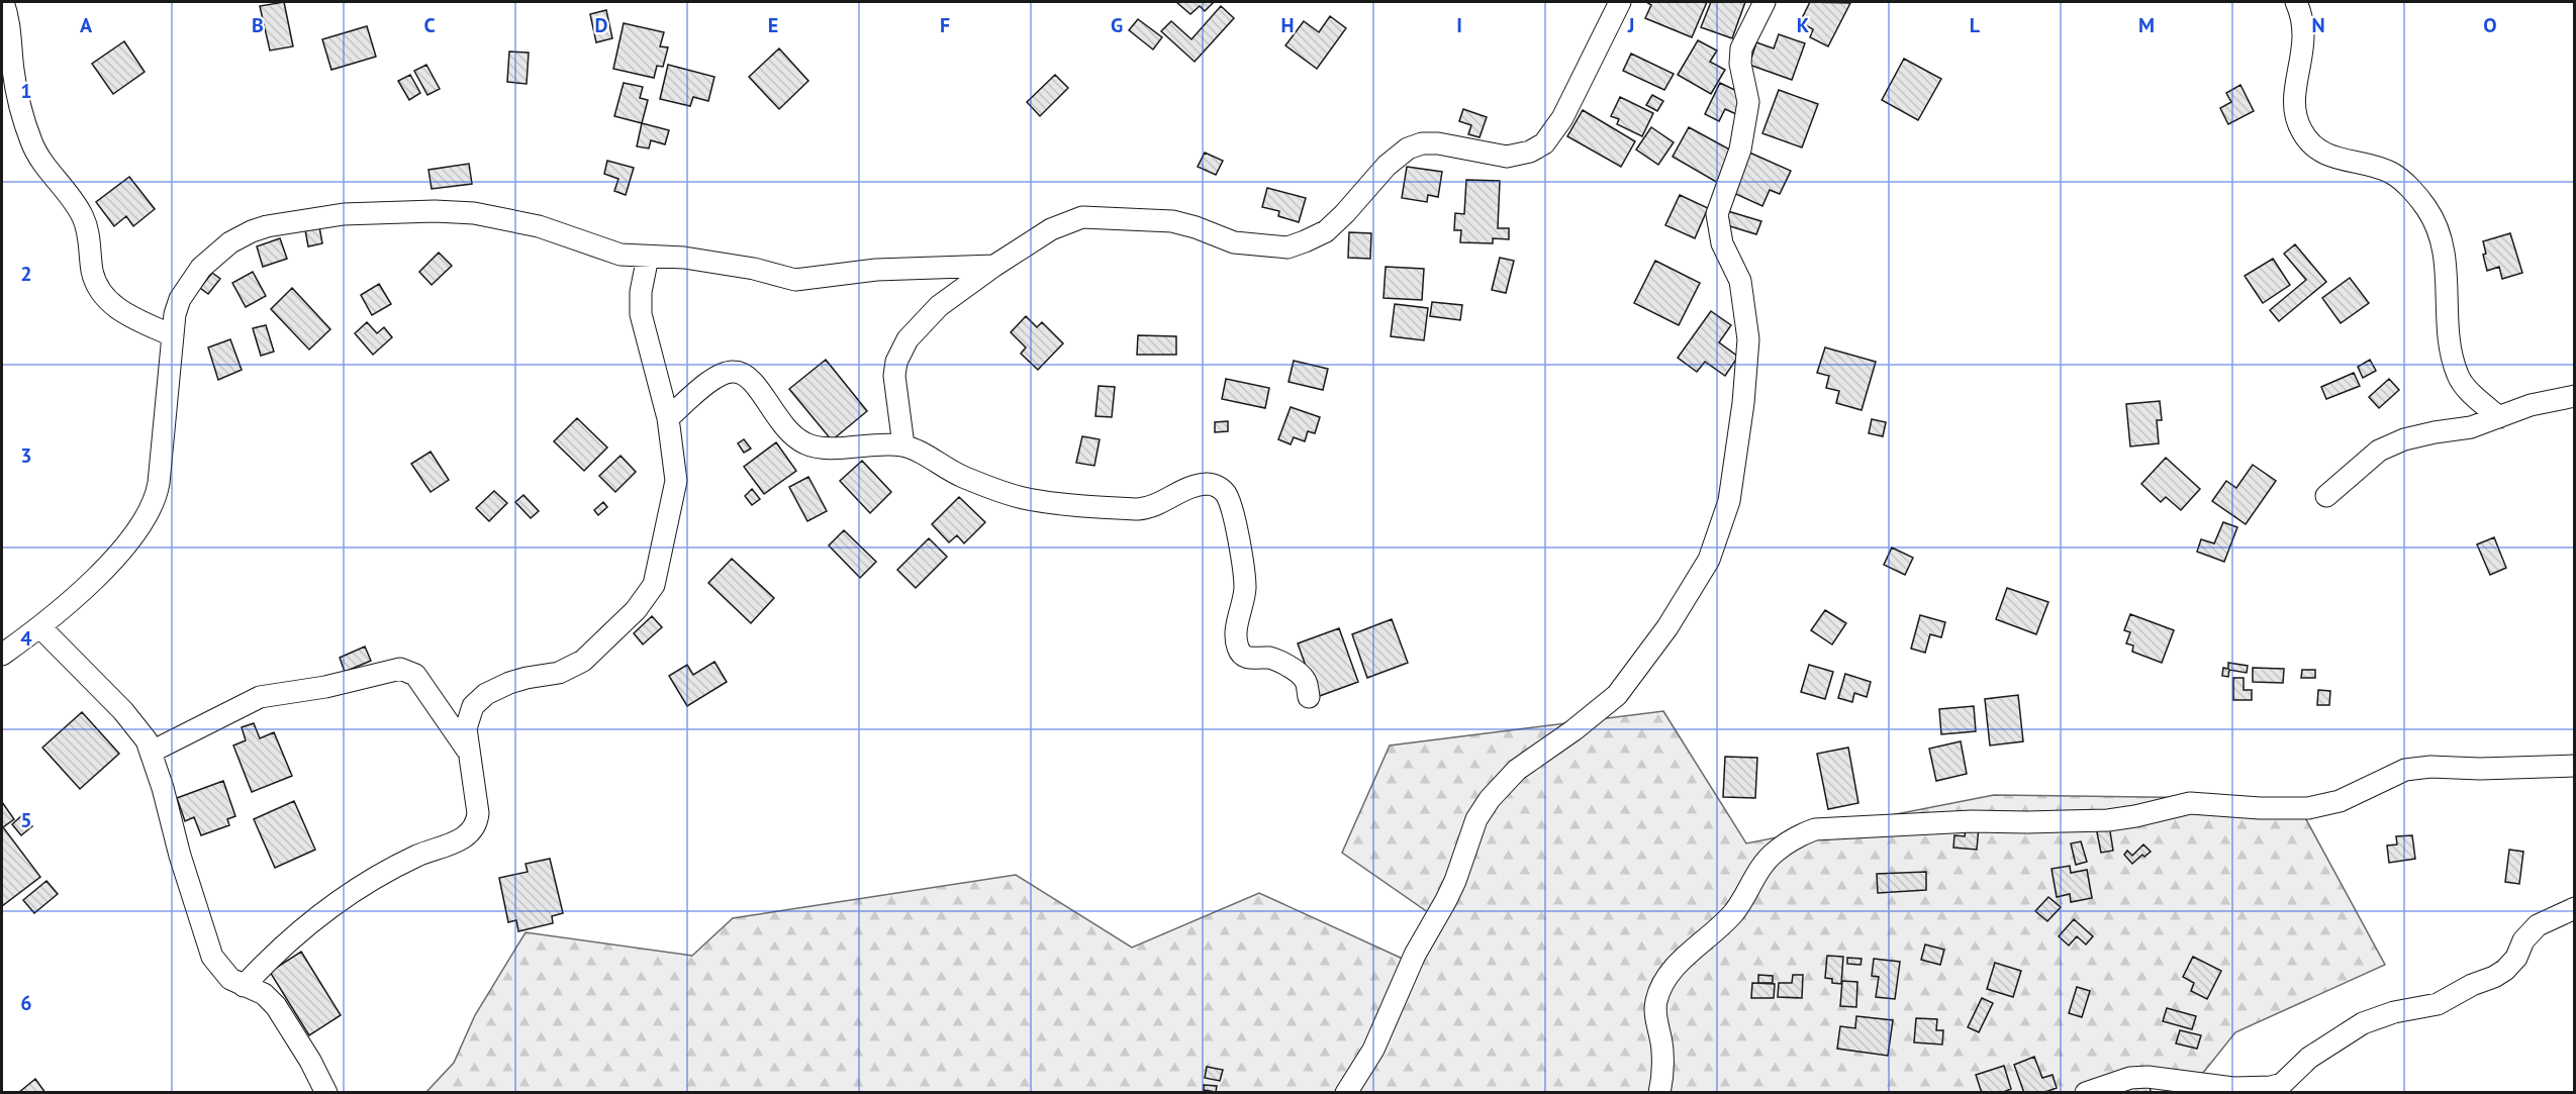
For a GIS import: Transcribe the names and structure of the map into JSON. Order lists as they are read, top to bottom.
{
  "grid": {
    "columns": [
      "A",
      "B",
      "C",
      "D",
      "E",
      "F",
      "G",
      "H",
      "I",
      "J",
      "K",
      "L",
      "M",
      "N",
      "O"
    ],
    "rows": [
      "1",
      "2",
      "3",
      "4",
      "5",
      "6"
    ]
  }
}
